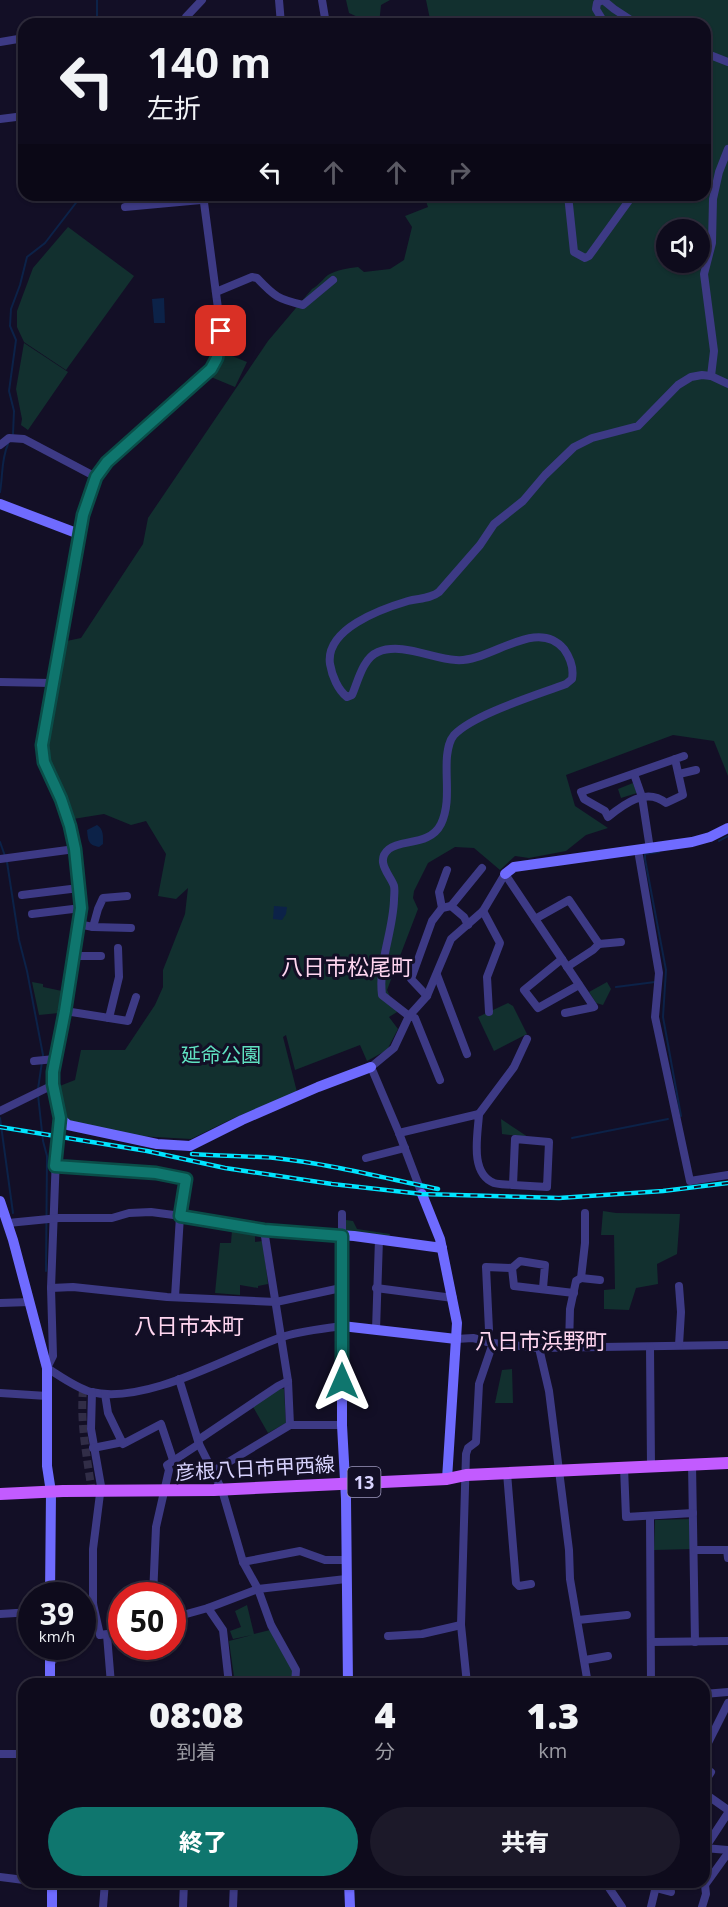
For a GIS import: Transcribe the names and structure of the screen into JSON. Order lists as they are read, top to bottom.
{
  "streets": {
    "main road": ["彦根八日市甲西線", "13"]
  },
  "districts": ["八日市松尾町", "八日市本町", "八日市浜野町"],
  "parks": ["延命公園"],
  "page": {
    "turn": ["140 m", "左折"],
    "speed": "39 km/h",
    "limit": "50",
    "eta": [
      "08:08",
      "到着",
      "4",
      "分",
      "1.3",
      "km"
    ],
    "buttons": ["終了", "共有"]
  }
}
